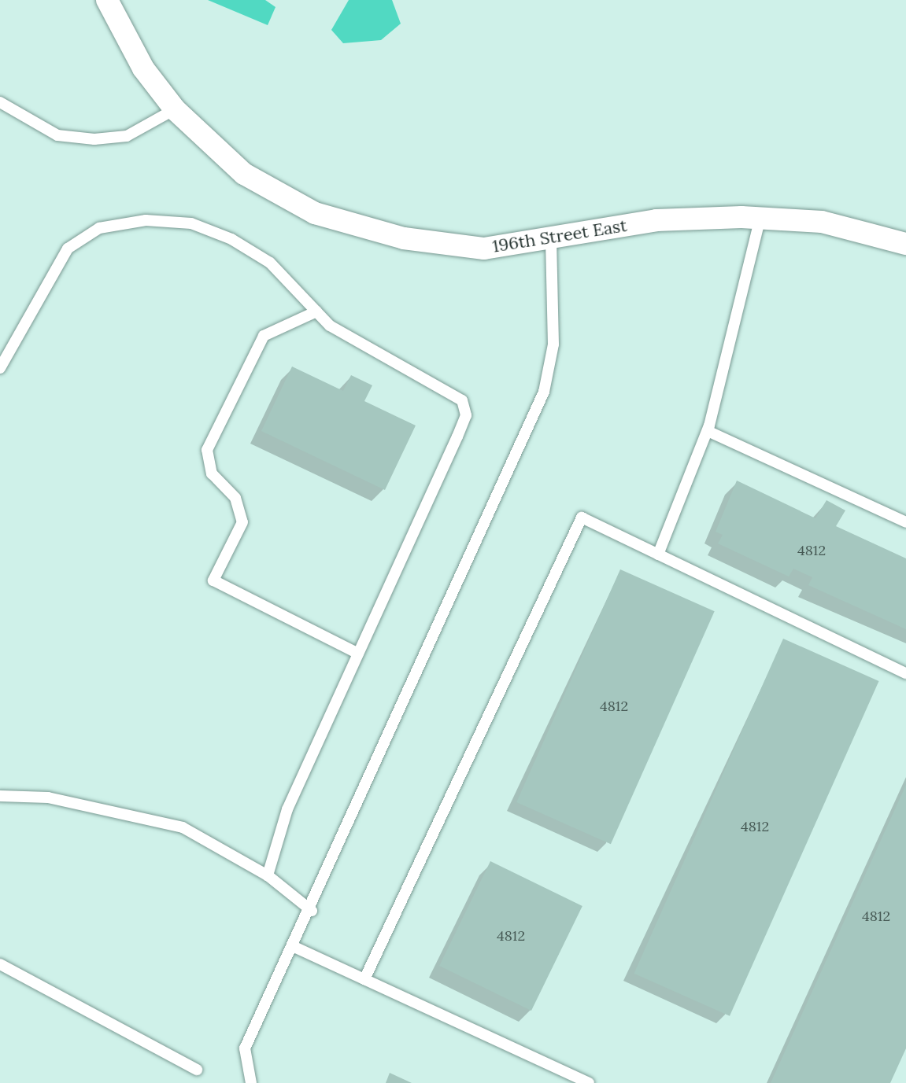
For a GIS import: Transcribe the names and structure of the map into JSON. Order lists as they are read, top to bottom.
{
  "streets": {
    "street": ["196th Street East"]
  },
  "house_numbers": [
    "4812",
    "4812",
    "4812",
    "4812",
    "4812"
  ]
}
